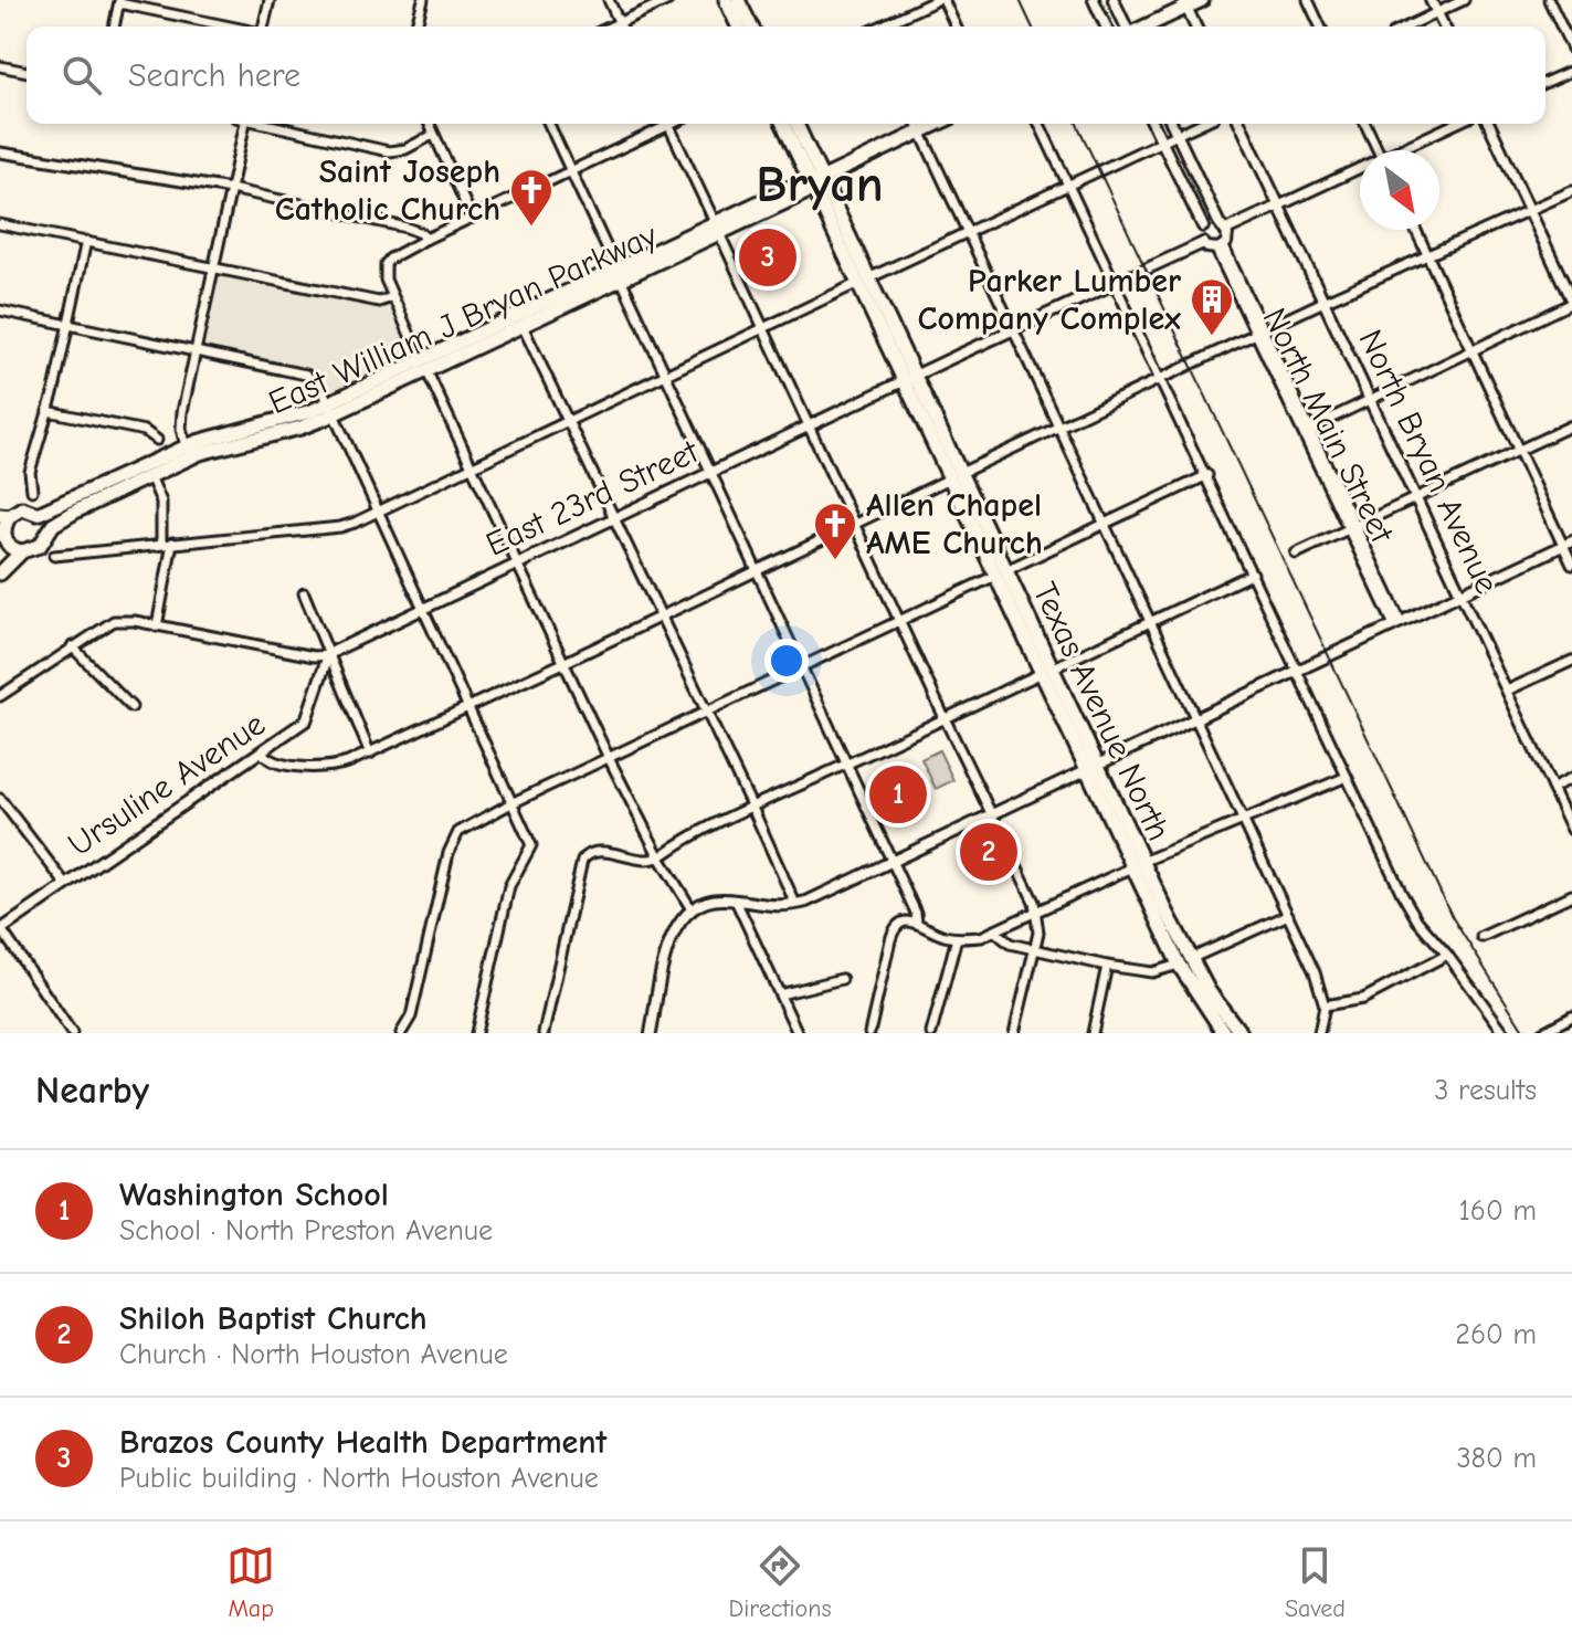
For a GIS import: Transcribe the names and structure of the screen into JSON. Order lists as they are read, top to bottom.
{
  "streets": {
    "main road": ["East William J Bryan Parkway", "Texas Avenue North"],
    "street": [
      "North Main Street",
      "North Bryan Avenue",
      "East 23rd Street",
      "Ursuline Avenue"
    ]
  },
  "crossings": [
    ["East William J Bryan Parkway", "Texas Avenue North"],
    ["North Main Street", "East 23rd Street"],
    ["East 23rd Street", "Texas Avenue North"],
    ["East 23rd Street", "Ursuline Avenue"]
  ],
  "districts": ["Bryan"],
  "places": {
    "church": ["Saint Joseph Catholic Church", "Allen Chapel AME Church"],
    "building": ["Parker Lumber Company Complex"]
  },
  "north": "bottom right",
  "page": {
    "search": "Search here",
    "pins": ["3", "1", "2"],
    "heading": ["Nearby", "3 results"],
    "list": [
      {
        "mark": "1",
        "name": "Washington School",
        "note": "School · North Preston Avenue",
        "value": "160 m"
      },
      {
        "mark": "2",
        "name": "Shiloh Baptist Church",
        "note": "Church · North Houston Avenue",
        "value": "260 m"
      },
      {
        "mark": "3",
        "name": "Brazos County Health Department",
        "note": "Public building · North Houston Avenue",
        "value": "380 m"
      }
    ],
    "nav": ["Map", "Directions", "Saved"]
  }
}
